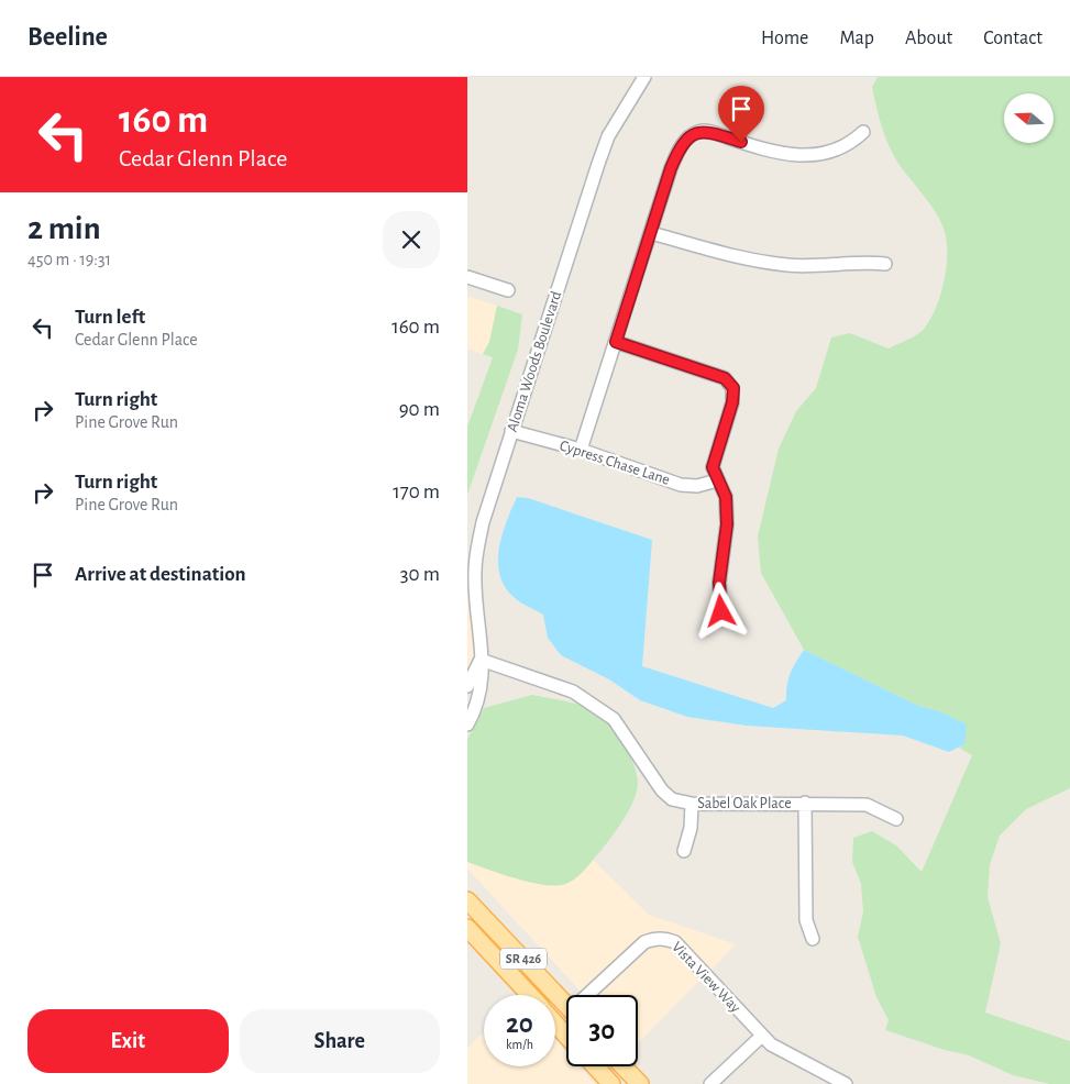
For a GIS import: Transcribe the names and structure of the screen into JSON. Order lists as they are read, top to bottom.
{
  "streets": {
    "main road": ["SR 426"],
    "street": [
      "Aloma Woods Boulevard",
      "Cypress Chase Lane",
      "Sabel Oak Place",
      "Vista View Way"
    ]
  },
  "crossings": [
    ["Aloma Woods Boulevard", "Cypress Chase Lane"],
    ["Aloma Woods Boulevard", "Sabel Oak Place"]
  ],
  "north": "left",
  "page": {
    "header": "Beeline",
    "nav": [
      "Home",
      "Map",
      "About",
      "Contact"
    ],
    "turn": ["160 m", "Cedar Glenn Place"],
    "heading": ["2 min", "450 m · 19:31"],
    "list": [
      {
        "name": "Turn left",
        "note": "Cedar Glenn Place",
        "value": "160 m"
      },
      {
        "name": "Turn right",
        "note": "Pine Grove Run",
        "value": "90 m"
      },
      {
        "name": "Turn right",
        "note": "Pine Grove Run",
        "value": "170 m"
      },
      {
        "name": "Arrive at destination",
        "value": "30 m"
      }
    ],
    "speed": "20 km/h",
    "limit": "30",
    "buttons": ["Exit", "Share"]
  }
}
